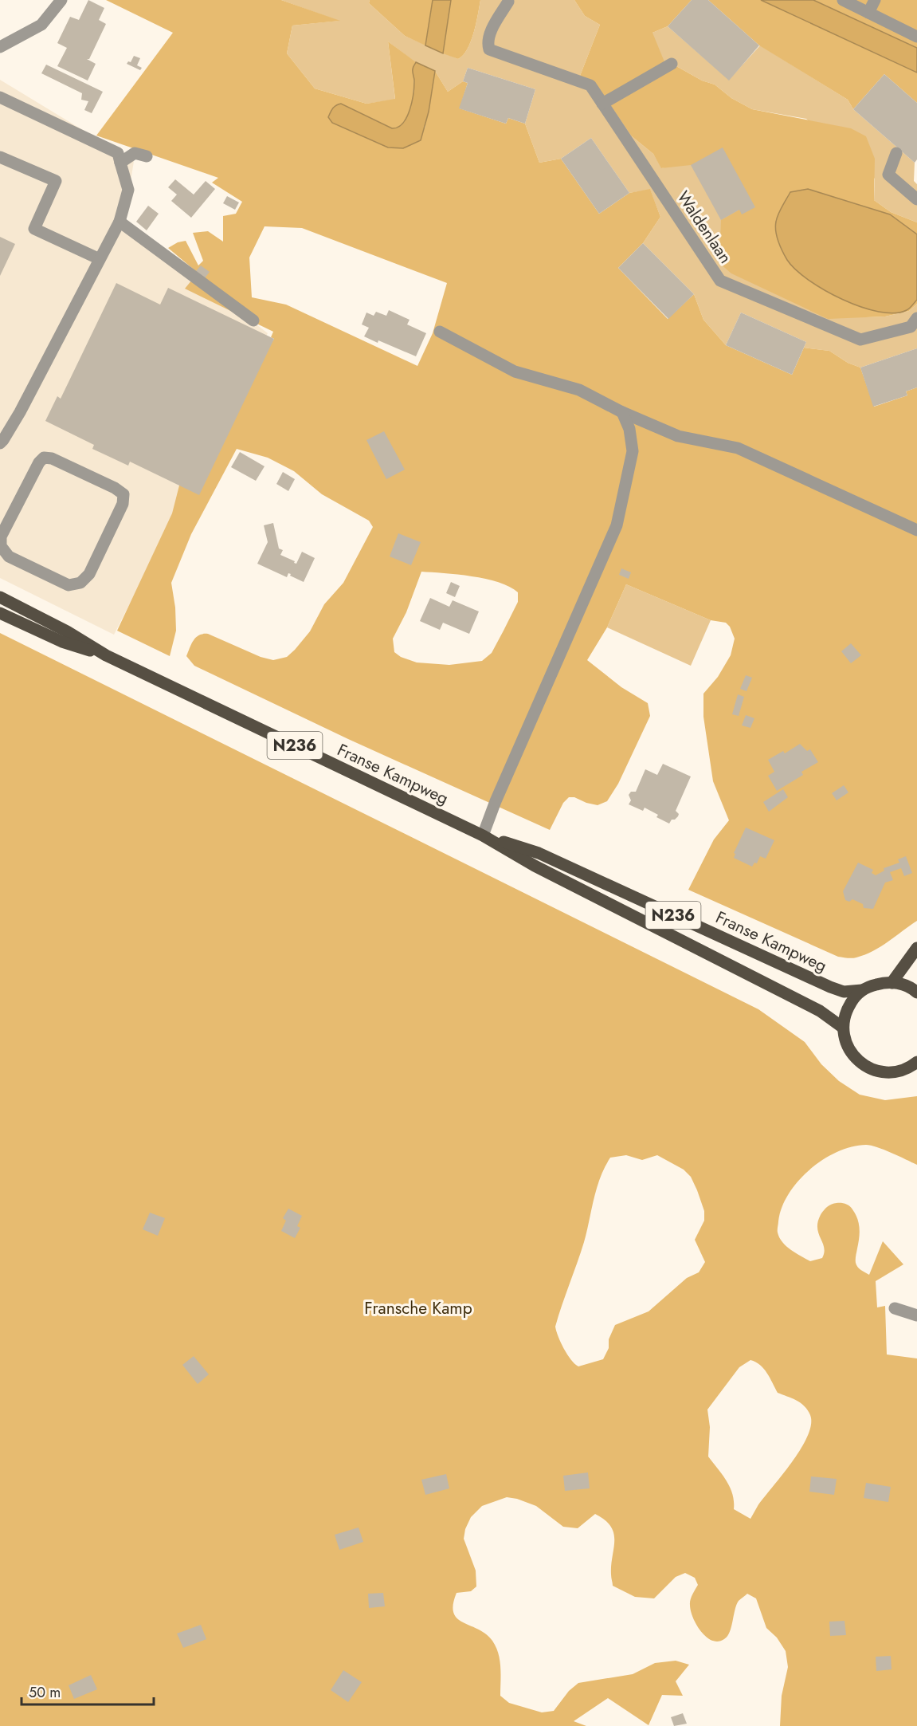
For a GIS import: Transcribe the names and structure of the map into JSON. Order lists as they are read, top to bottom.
{
  "streets": {
    "main road": ["N236", "Franse Kampweg"],
    "street": ["Waldenlaan"]
  },
  "crossings": [
    ["N236", "Franse Kampweg"]
  ],
  "parks": ["Fransche Kamp"],
  "scale_bar": "50 m"
}
